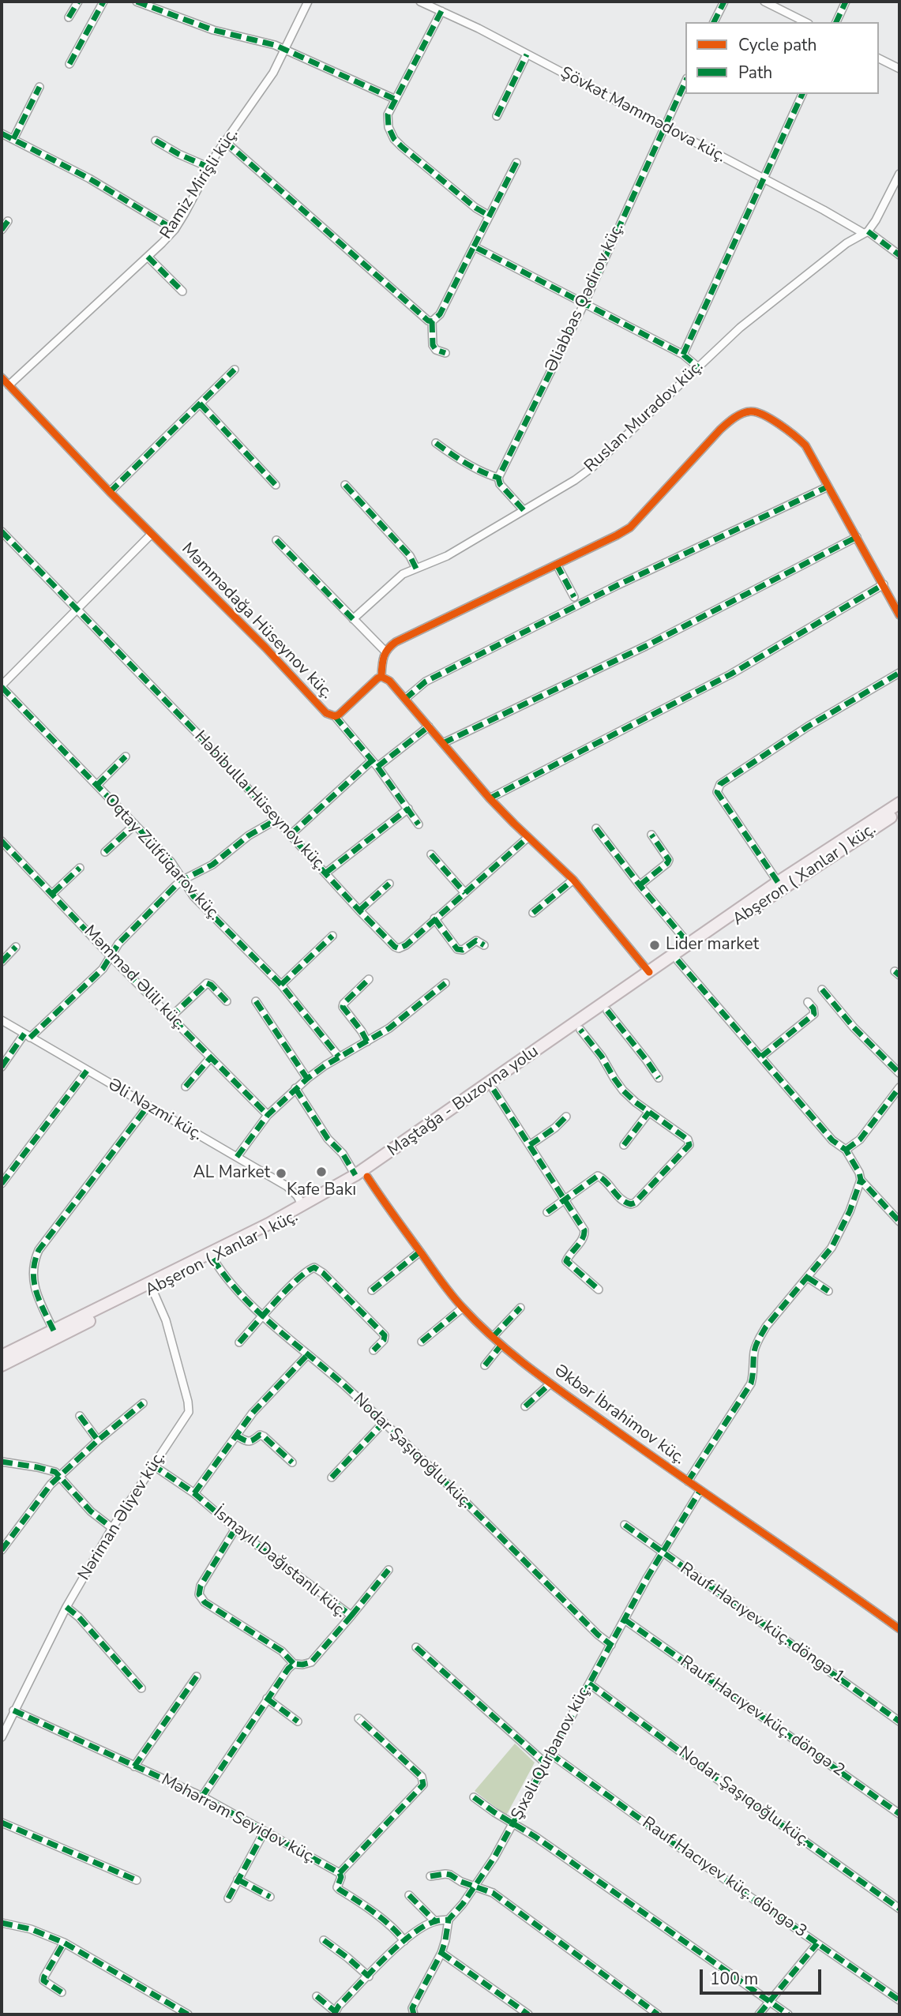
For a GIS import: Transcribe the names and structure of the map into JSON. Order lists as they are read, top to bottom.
{
  "streets": {
    "main road": ["Abşeron ( Xanlar ) küç.", "Maştağa - Buzovna yolu"],
    "street": [
      "Şövkət Məmmədova küç.",
      "Ramiz Mirişli küç.",
      "Əliabbas Qədirov küç.",
      "Ruslan Muradov küç.",
      "Məmmədağa Hüseynov küç.",
      "Həbibulla Hüseynov küç.",
      "Oqtay Zülfüqarov küç.",
      "Məmməd Əlili küç.",
      "Əli Nəzmi küç.",
      "Əkbər İbrahimov küç.",
      "Nodar Şaşıqoğlu küç.",
      "Nəriman Əliyev küç.",
      "İsmayıl Dağıstanlı küç.",
      "Rauf Hacıyev küç. döngə 1",
      "Rauf Hacıyev küç. döngə 2",
      "Şıxəli Qurbanov küç.",
      "Məhərrəm Seyidov küç.",
      "Rauf Hacıyev küç. döngə 3"
    ]
  },
  "crossings": [
    ["Şövkət Məmmədova küç.", "Əliabbas Qədirov küç."],
    ["Şövkət Məmmədova küç.", "Ruslan Muradov küç."],
    ["Ramiz Mirişli küç.", "Məmmədağa Hüseynov küç."],
    ["Abşeron ( Xanlar ) küç.", "Maştağa - Buzovna yolu"],
    ["Abşeron ( Xanlar ) küç.", "Əli Nəzmi küç."],
    ["Abşeron ( Xanlar ) küç.", "Əkbər İbrahimov küç."],
    ["Abşeron ( Xanlar ) küç.", "Nodar Şaşıqoğlu küç."],
    ["Abşeron ( Xanlar ) küç.", "Nəriman Əliyev küç."],
    ["Maştağa - Buzovna yolu", "Əli Nəzmi küç."],
    ["Maştağa - Buzovna yolu", "Əkbər İbrahimov küç."],
    ["Əkbər İbrahimov küç.", "Şıxəli Qurbanov küç."],
    ["Nodar Şaşıqoğlu küç.", "Şıxəli Qurbanov küç."],
    ["Nəriman Əliyev küç.", "İsmayıl Dağıstanlı küç."],
    ["Nəriman Əliyev küç.", "Məhərrəm Seyidov küç."],
    ["Rauf Hacıyev küç. döngə 1", "Şıxəli Qurbanov küç."],
    ["Rauf Hacıyev küç. döngə 2", "Şıxəli Qurbanov küç."],
    ["Şıxəli Qurbanov küç.", "Rauf Hacıyev küç. döngə 3"]
  ],
  "places": ["Lider market", "Kafe Bakı", "AL Market"],
  "legend": ["Cycle path", "Path"],
  "scale_bar": "100 m"
}
